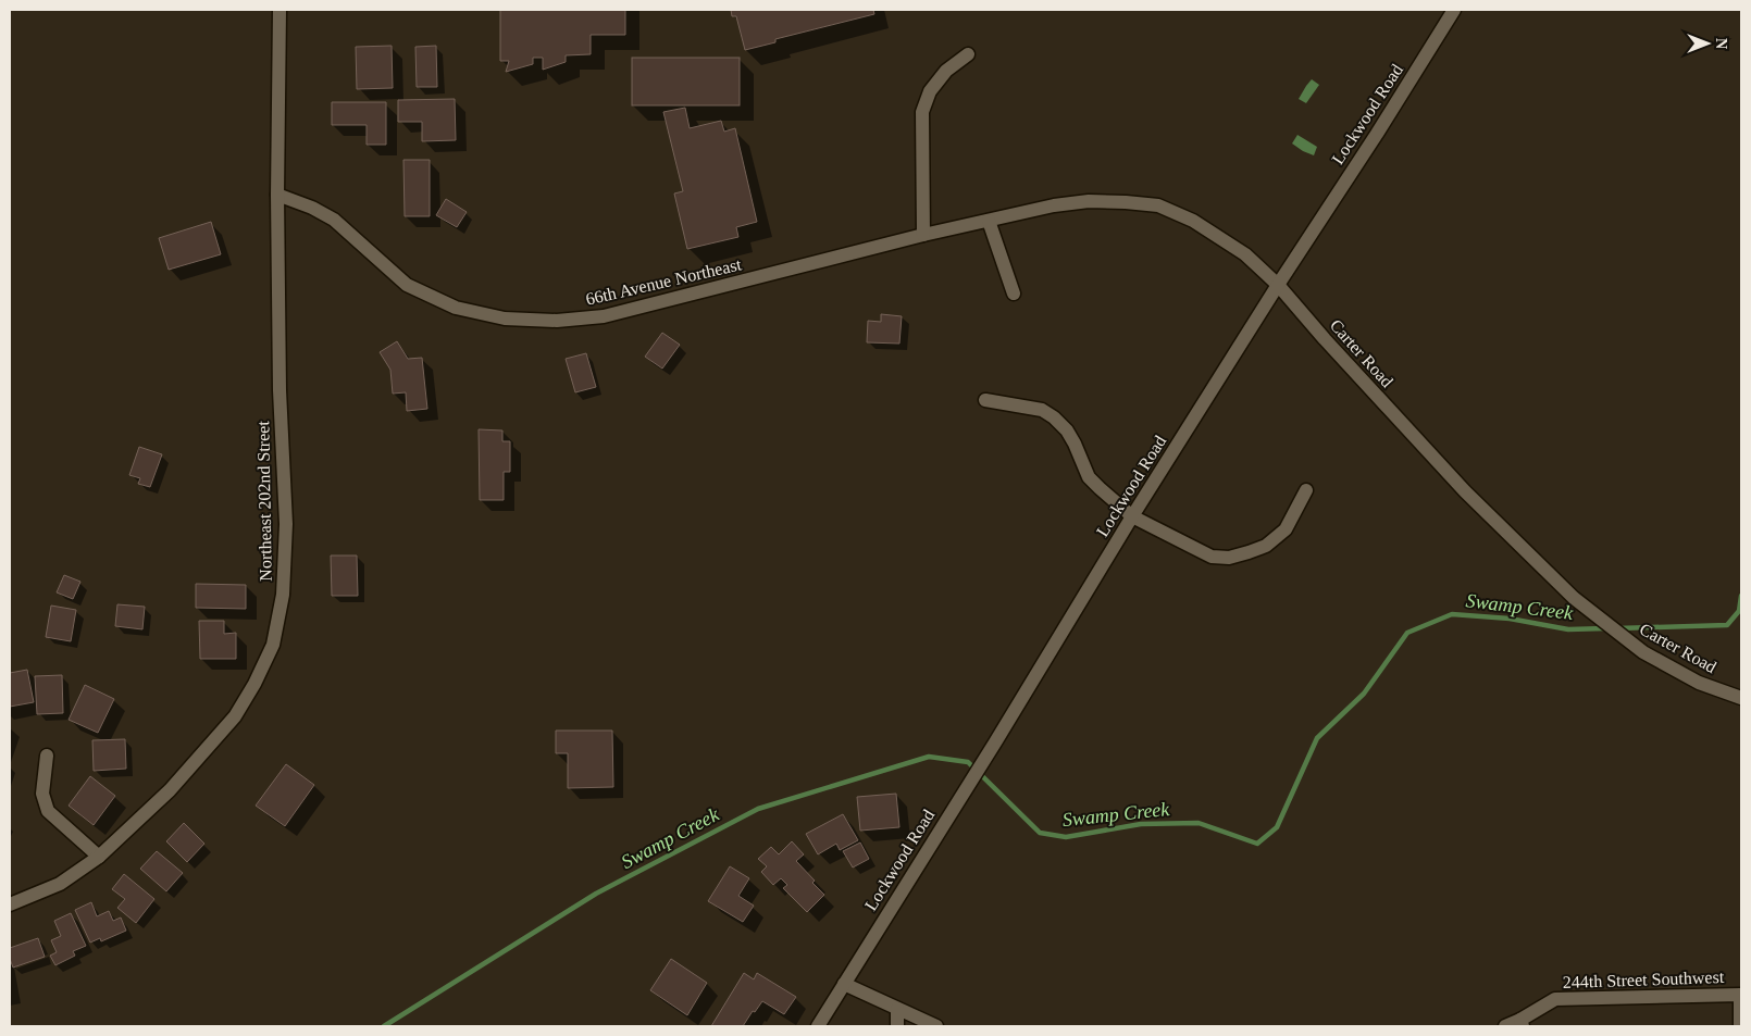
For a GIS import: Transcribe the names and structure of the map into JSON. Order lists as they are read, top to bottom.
{
  "streets": {
    "street": [
      "Lockwood Road",
      "66th Avenue Northeast",
      "Carter Road",
      "Northeast 202nd Street",
      "244th Street Southwest"
    ]
  },
  "crossings": [
    ["Lockwood Road", "Carter Road"],
    ["66th Avenue Northeast", "Carter Road"],
    ["66th Avenue Northeast", "Northeast 202nd Street"]
  ],
  "water": ["Swamp Creek"],
  "north": "right"
}
